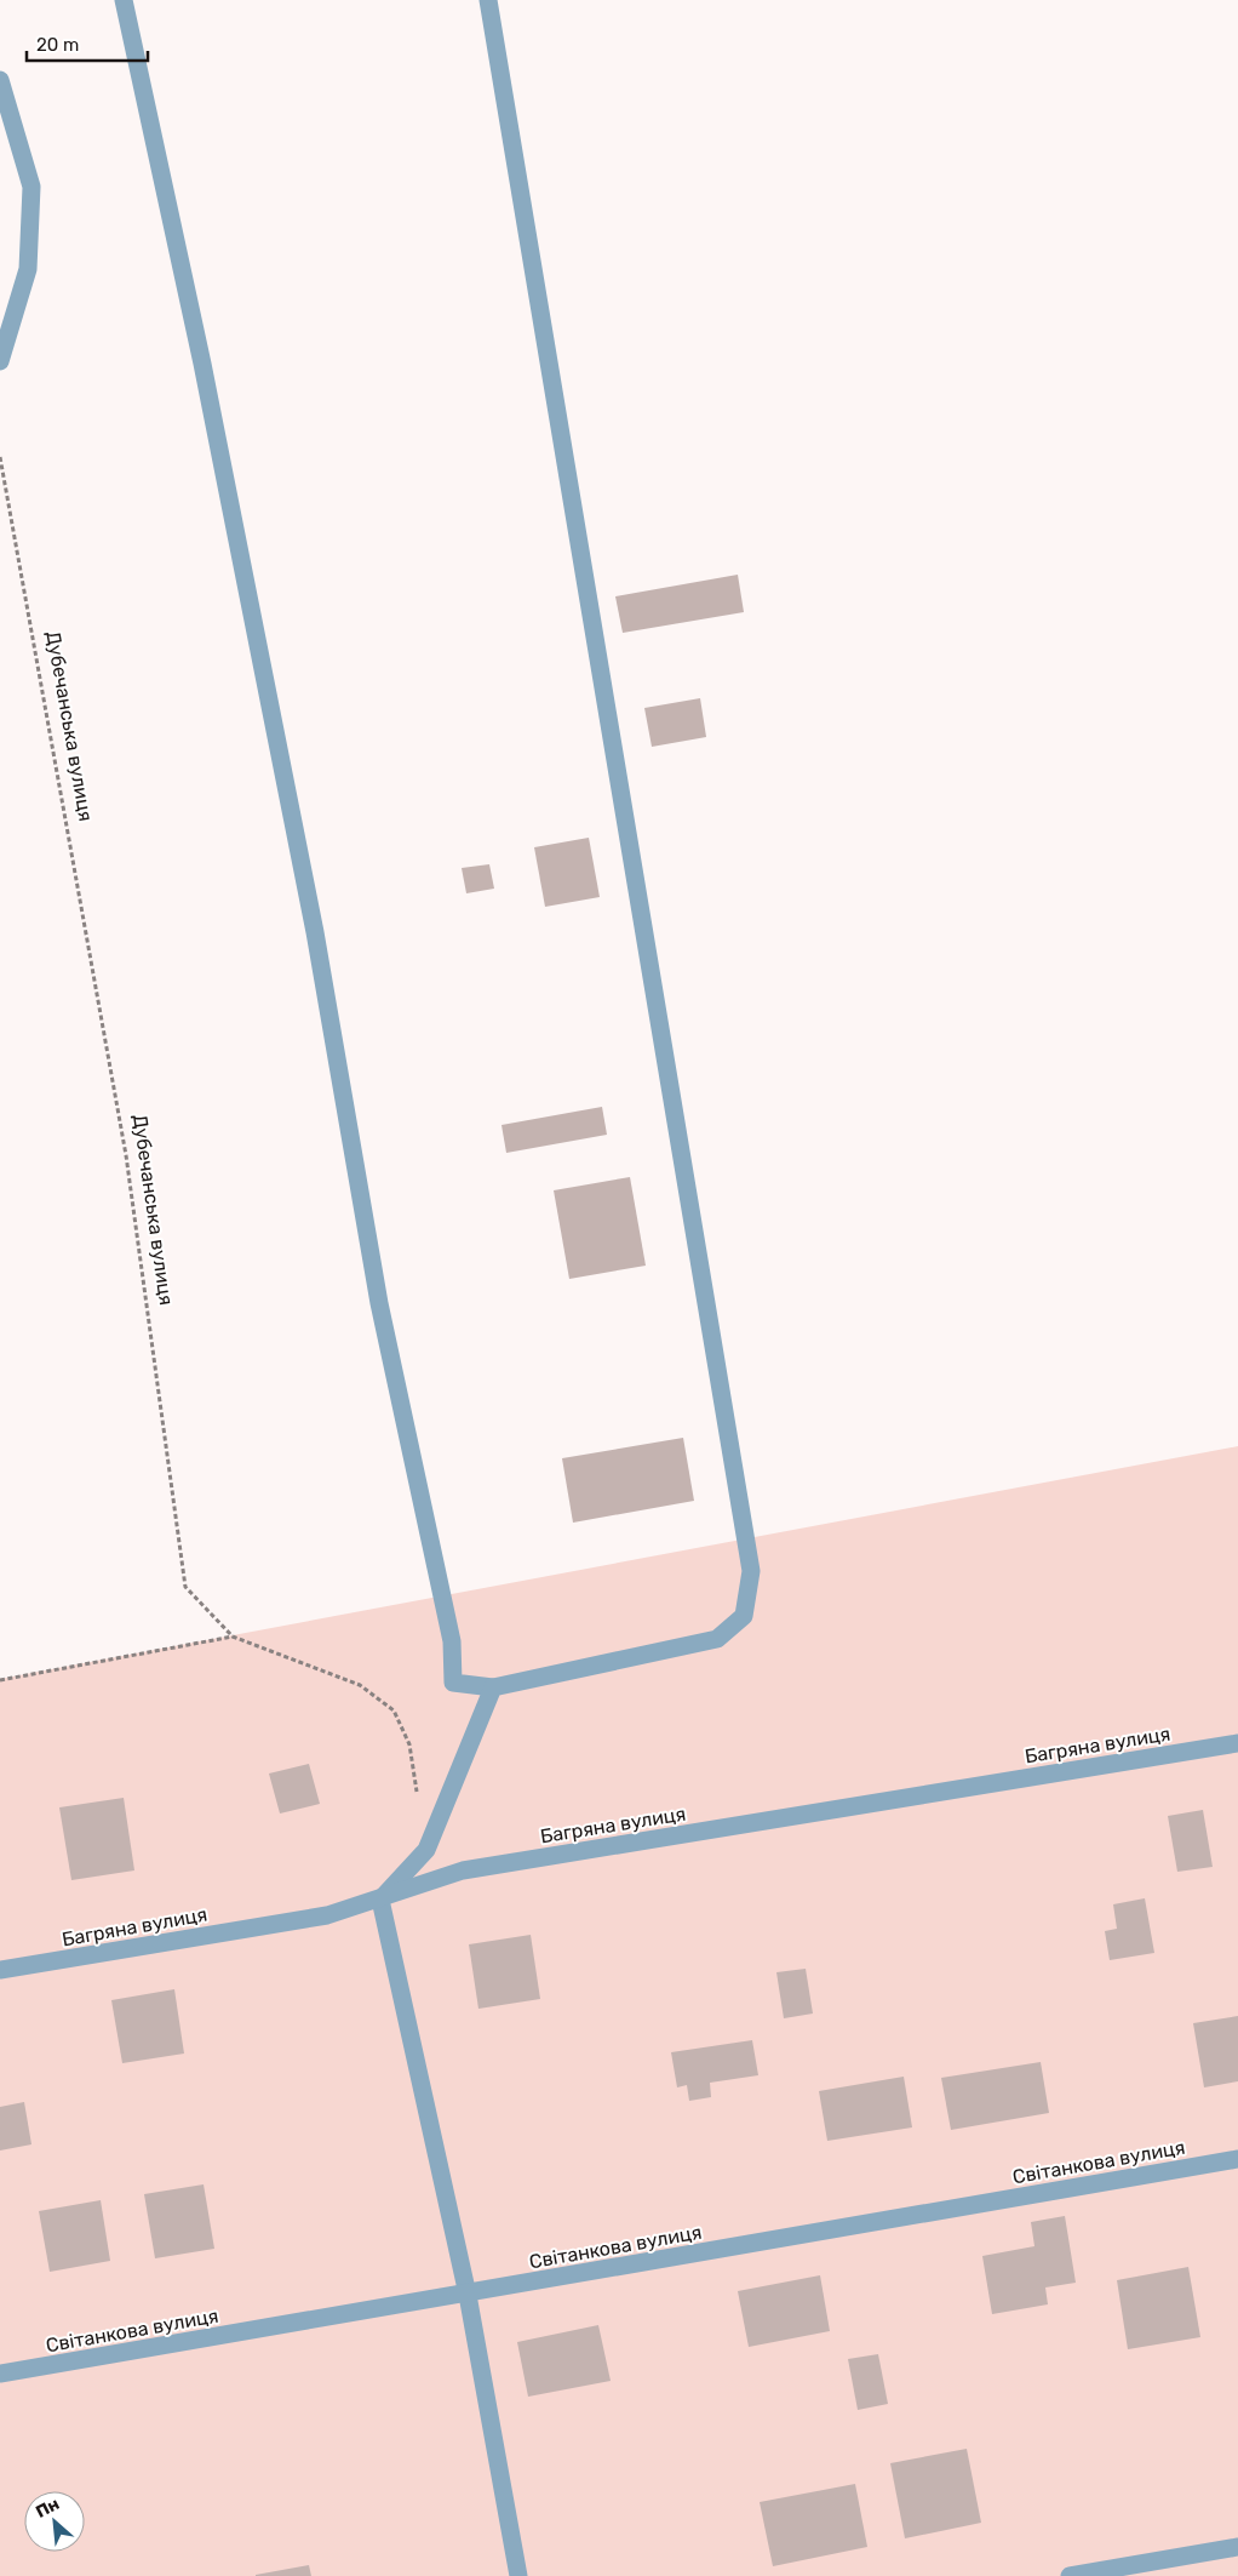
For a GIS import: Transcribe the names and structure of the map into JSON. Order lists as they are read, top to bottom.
{
  "streets": {
    "street": ["Багряна вулиця", "Світанкова вулиця"],
    "path": ["Дубечанська вулиця"]
  },
  "scale_bar": "20 m",
  "north": "top left"
}
